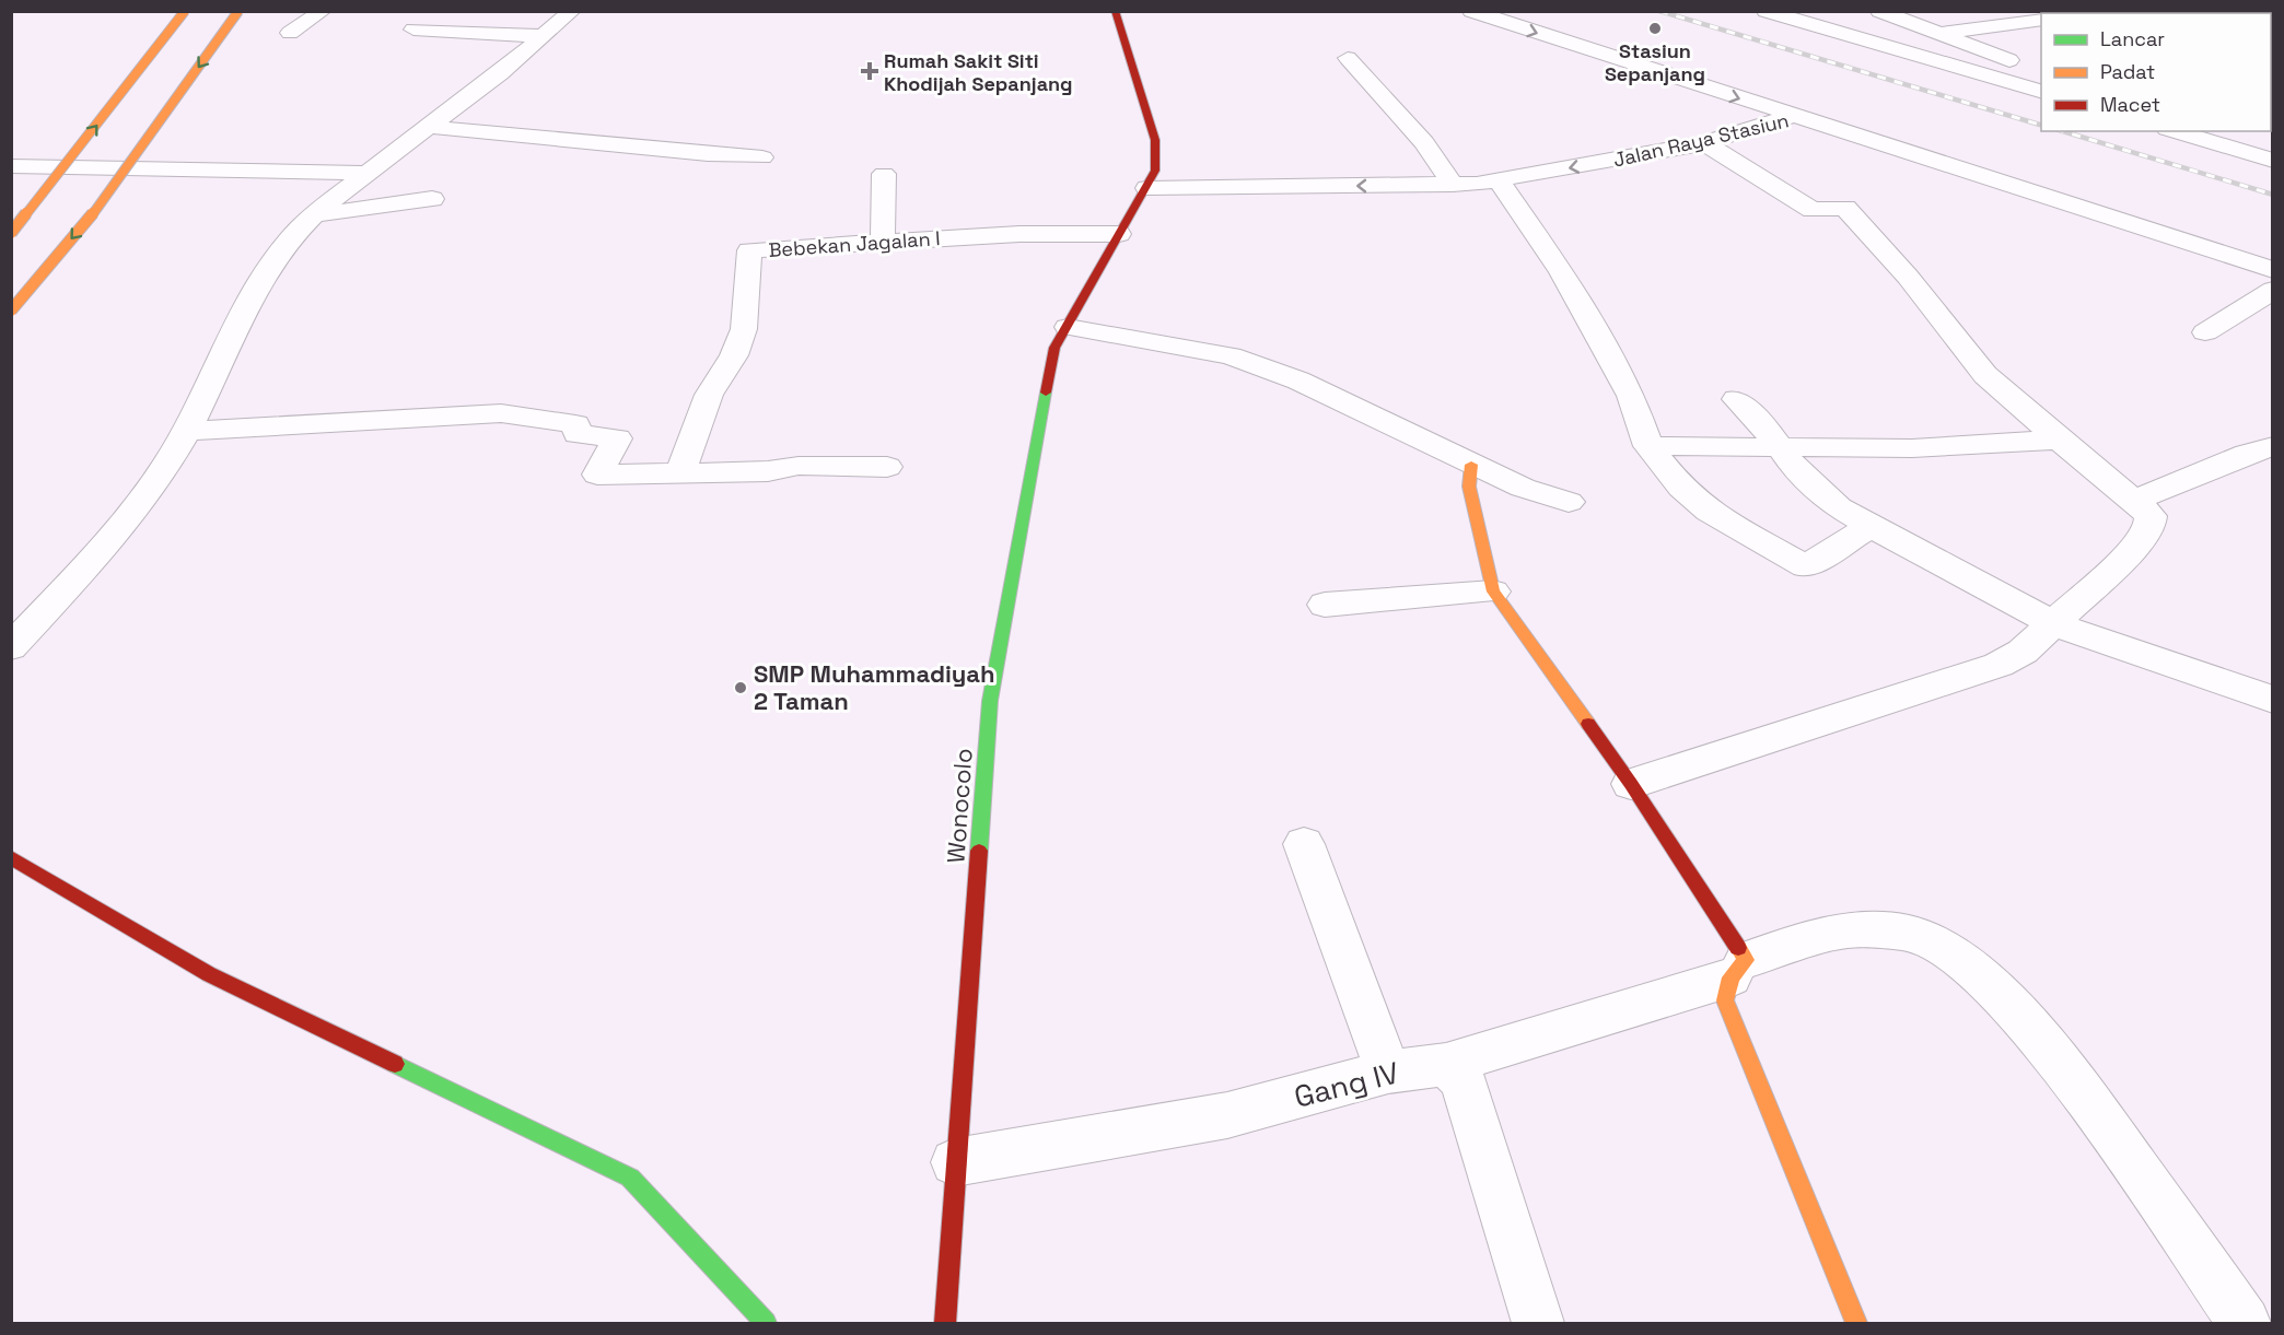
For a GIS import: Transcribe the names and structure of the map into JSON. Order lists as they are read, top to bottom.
{
  "streets": {
    "main road": ["Wonocolo"],
    "street": ["Jalan Raya Stasiun", "Bebekan Jagalan I", "Gang IV"]
  },
  "crossings": [
    ["Jalan Raya Stasiun", "Wonocolo"],
    ["Bebekan Jagalan I", "Wonocolo"],
    ["Wonocolo", "Gang IV"]
  ],
  "places": {
    "other": ["Stasiun Sepanjang", "SMP Muhammadiyah 2 Taman"],
    "health": ["Rumah Sakit Siti Khodijah Sepanjang"]
  },
  "legend": ["Lancar", "Padat", "Macet"]
}
